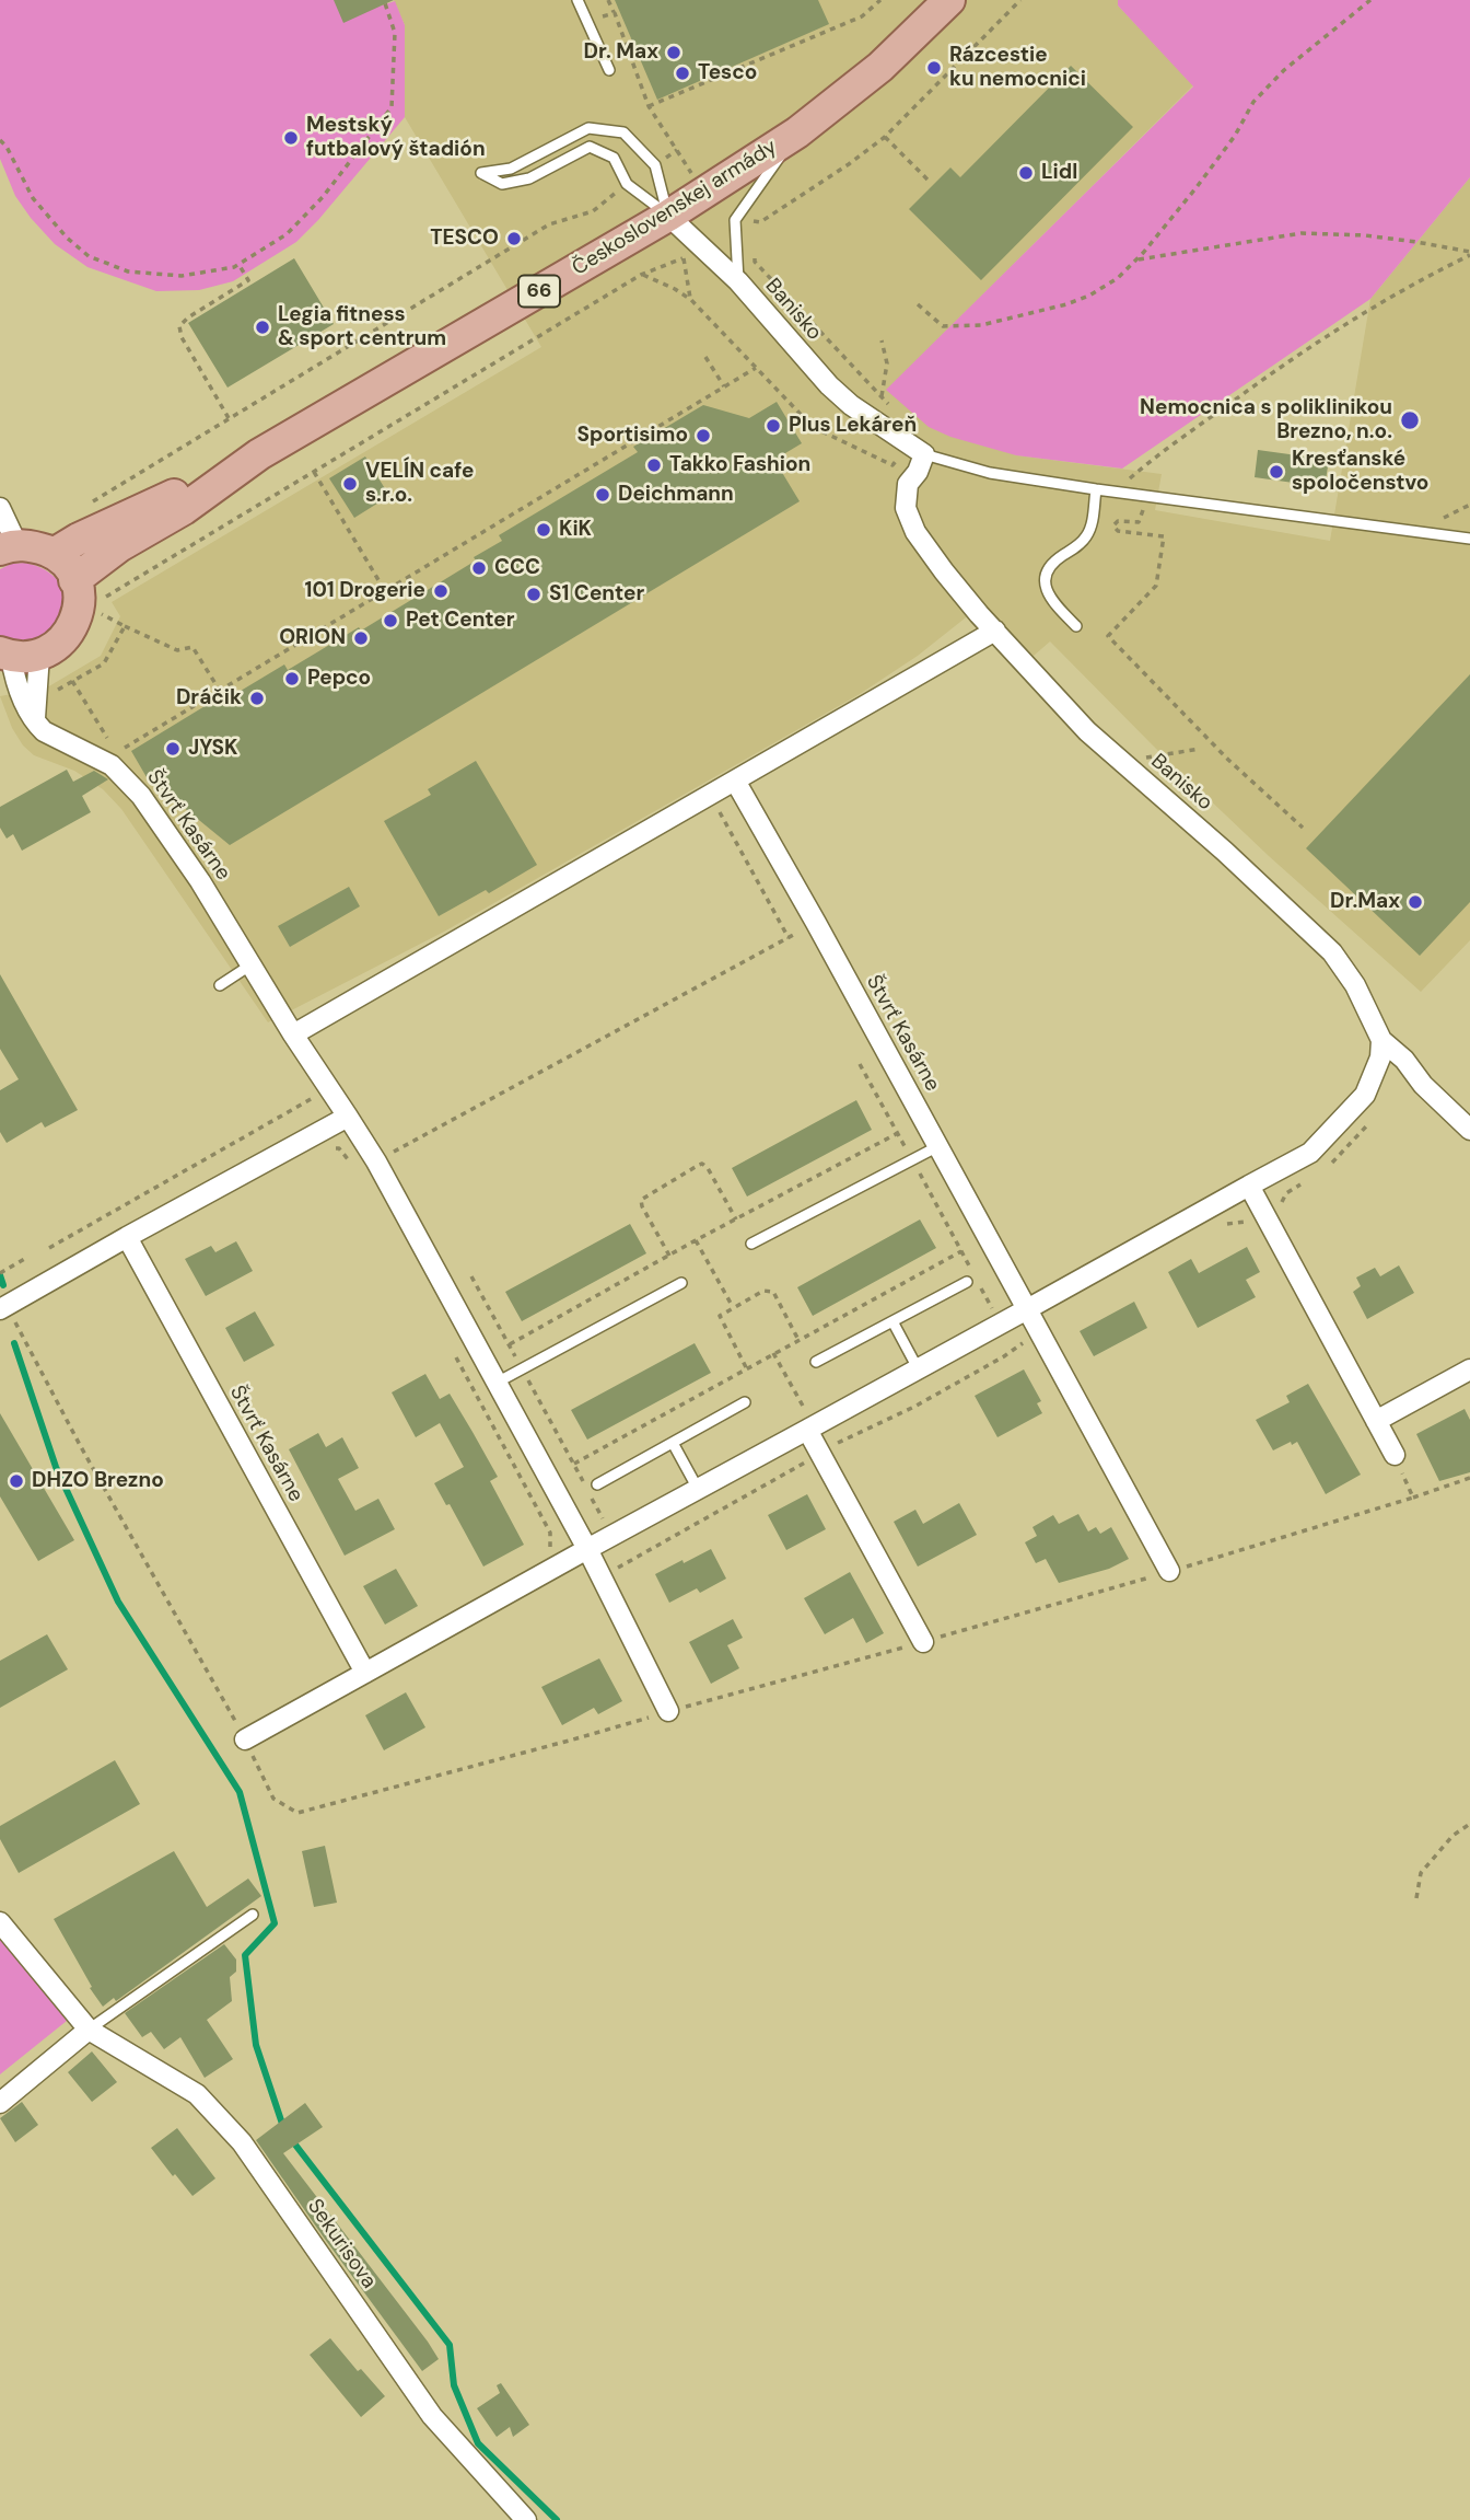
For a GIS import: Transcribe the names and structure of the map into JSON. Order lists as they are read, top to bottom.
{
  "streets": {
    "main road": ["Československej armády", "66"],
    "street": ["Banisko", "Štvrť Kasárne", "Sekurisova"]
  },
  "crossings": [
    ["Československej armády", "Banisko"]
  ],
  "places": [
    "Dr. Max",
    "Rázcestie ku nemocnici",
    "Tesco",
    "Mestský futbalový štadión",
    "Lidl",
    "TESCO",
    "Legia fitness & sport centrum",
    "Nemocnica s poliklinikou Brezno, n.o.",
    "Plus Lekáreň",
    "Sportisimo",
    "Takko Fashion",
    "Kresťanské spoločenstvo",
    "VELÍN cafe s.r.o.",
    "Deichmann",
    "KiK",
    "CCC",
    "101 Drogerie",
    "S1 Center",
    "Pet Center",
    "ORION",
    "Pepco",
    "Dráčik",
    "JYSK",
    "Dr.Max",
    "DHZO Brezno"
  ]
}
